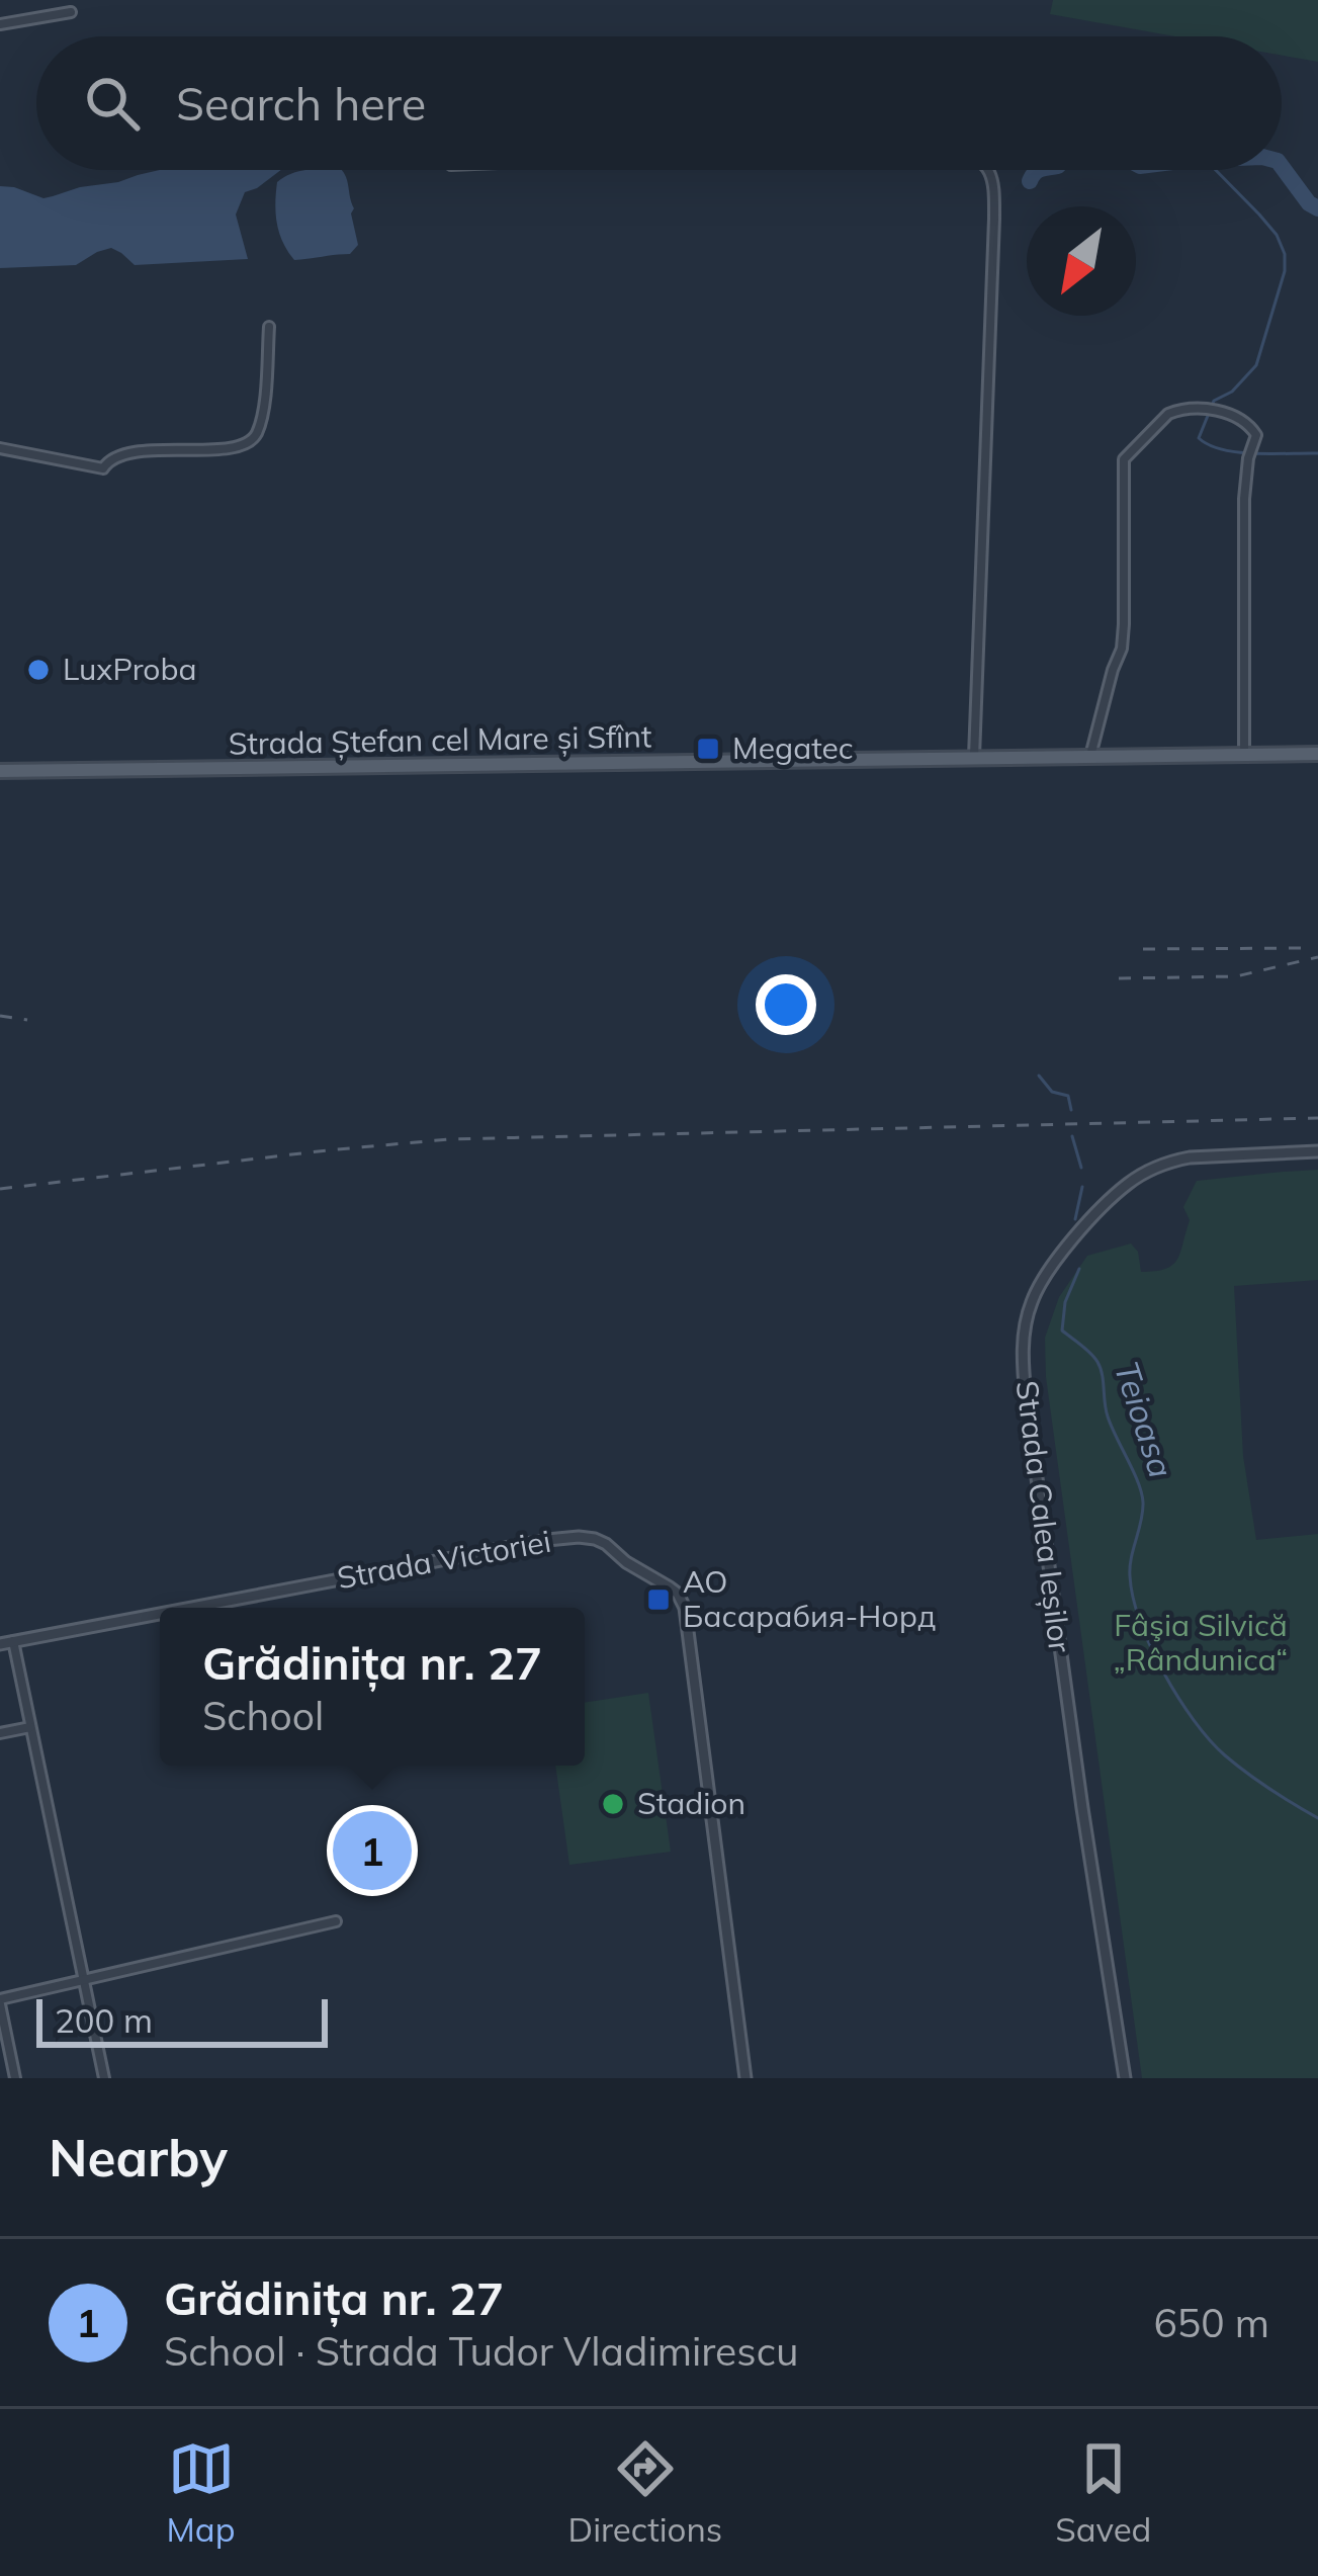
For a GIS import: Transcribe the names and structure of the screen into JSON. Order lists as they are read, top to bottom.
{
  "streets": {
    "main road": ["Strada Ștefan cel Mare și Sfînt"],
    "street": ["Strada Calea Ieșilor", "Strada Victoriei"]
  },
  "water": ["Teioasa"],
  "parks": ["Fâşia Silvică „Rândunica“"],
  "places": {
    "other": ["LuxProba", "Stadion"],
    "transit": ["Megatec", "АО Басарабия-Норд"]
  },
  "scale_bar": "200 m",
  "north": "bottom left",
  "page": {
    "search": "Search here",
    "popup": ["Grădinița nr. 27", "School"],
    "pins": "1",
    "scale": "200 m",
    "heading": "Nearby",
    "list": [
      {
        "mark": "1",
        "name": "Grădinița nr. 27",
        "note": "School · Strada Tudor Vladimirescu",
        "value": "650 m"
      }
    ],
    "nav": ["Map", "Directions", "Saved"]
  }
}
